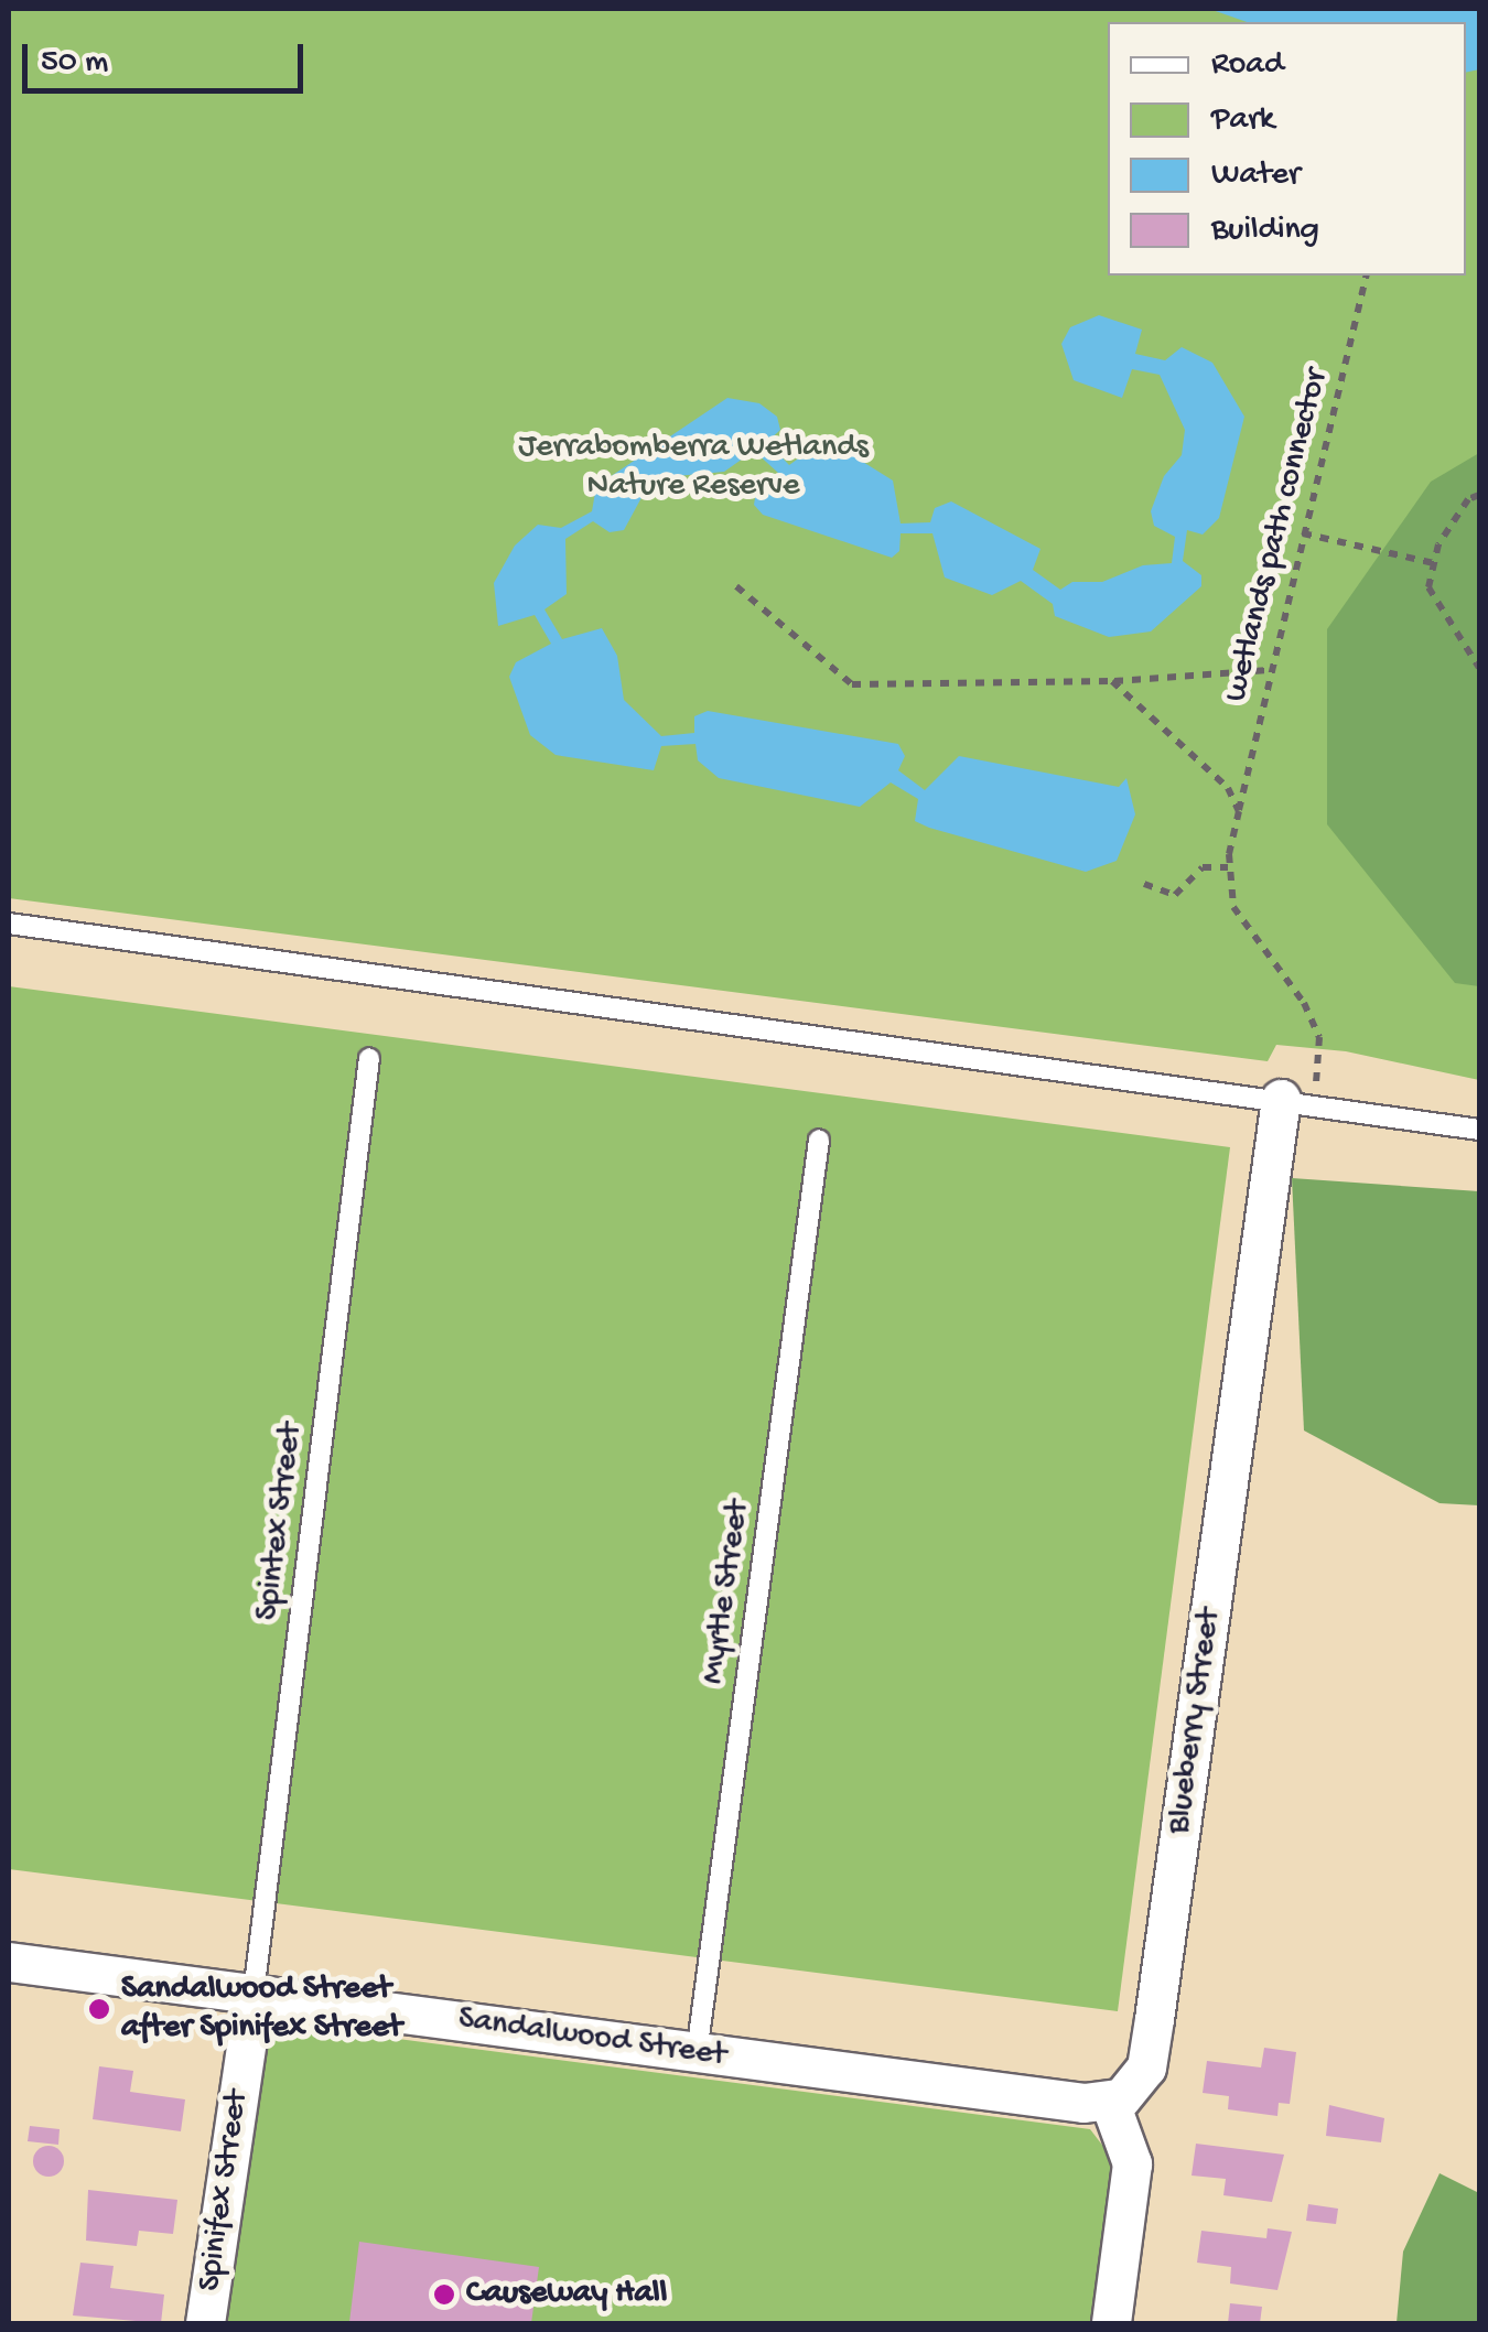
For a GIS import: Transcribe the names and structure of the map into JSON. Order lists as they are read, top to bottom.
{
  "streets": {
    "street": ["Blueberry Street", "Sandalwood Street", "Spinifex Street"],
    "lane": ["Spintex Street", "Myrtle Street"],
    "path": ["wetlands path connector"]
  },
  "crossings": [
    ["Spintex Street", "Sandalwood Street"],
    ["Spintex Street", "Spinifex Street"],
    ["Myrtle Street", "Sandalwood Street"],
    ["Blueberry Street", "Sandalwood Street"],
    ["Sandalwood Street", "Spinifex Street"]
  ],
  "parks": ["Jerrabomberra Wetlands Nature Reserve"],
  "places": ["Sandalwood Street after Spinifex Street", "Causeway Hall"],
  "legend": [
    "Road",
    "Park",
    "Water",
    "Building"
  ],
  "scale_bar": "50 m"
}
